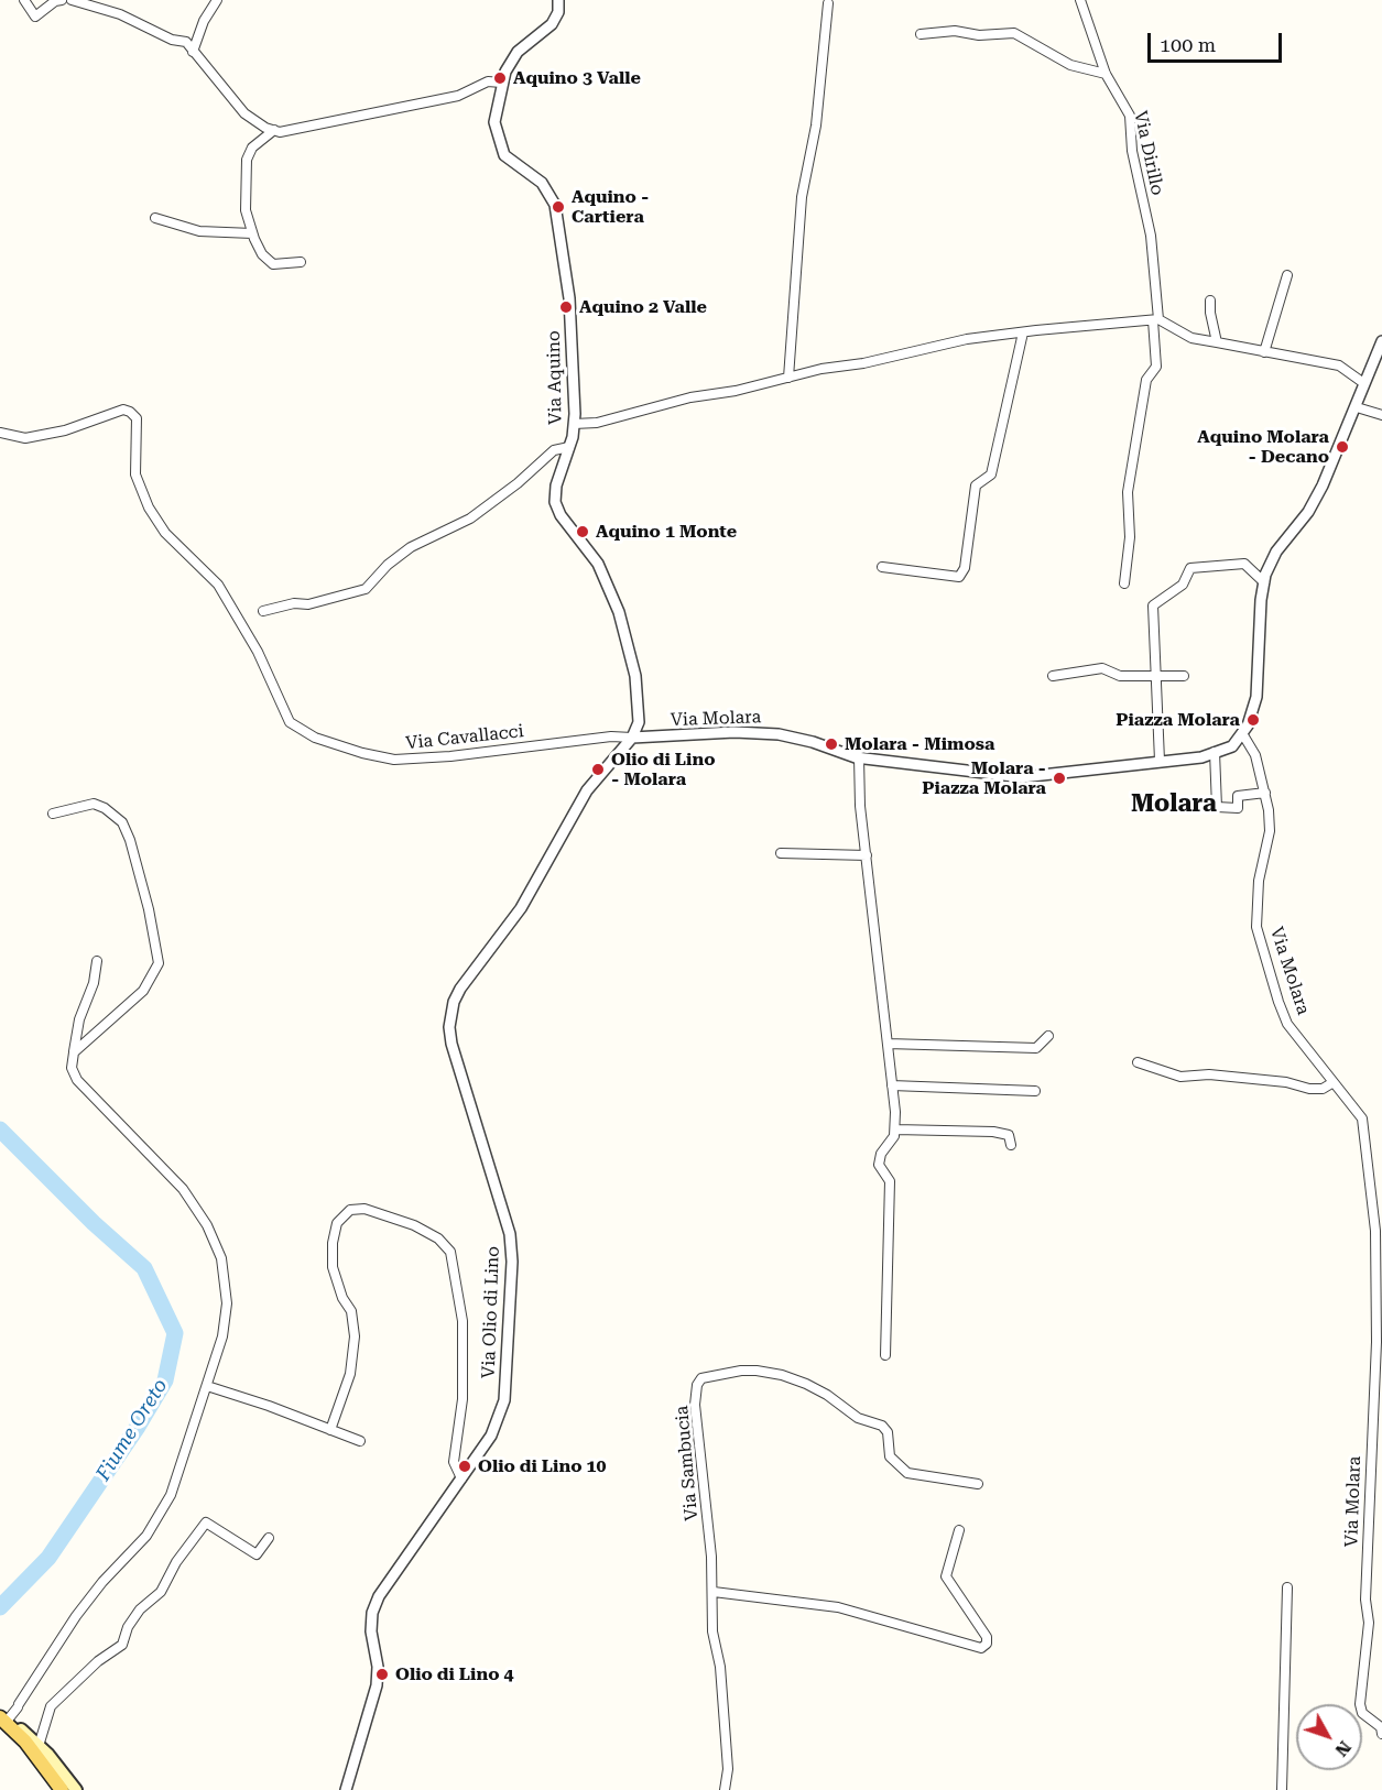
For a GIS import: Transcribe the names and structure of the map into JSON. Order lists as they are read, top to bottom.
{
  "streets": {
    "street": [
      "Via Dirillo",
      "Via Aquino",
      "Via Molara",
      "Via Cavallacci",
      "Via Olio di Lino",
      "Via Sambucia"
    ]
  },
  "crossings": [
    ["Via Aquino", "Via Molara"],
    ["Via Aquino", "Via Cavallacci"],
    ["Via Aquino", "Via Olio di Lino"],
    ["Via Molara", "Via Cavallacci"],
    ["Via Molara", "Via Olio di Lino"],
    ["Via Cavallacci", "Via Olio di Lino"]
  ],
  "districts": ["Molara"],
  "water": ["Fiume Oreto"],
  "places": [
    "Aquino 3 Valle",
    "Aquino - Cartiera",
    "Aquino 2 Valle",
    "Aquino Molara - Decano",
    "Aquino 1 Monte",
    "Piazza Molara",
    "Molara - Mimosa",
    "Olio di Lino - Molara",
    "Molara - Piazza Molara",
    "Olio di Lino 10",
    "Olio di Lino 4"
  ],
  "scale_bar": "100 m",
  "north": "bottom right"
}
